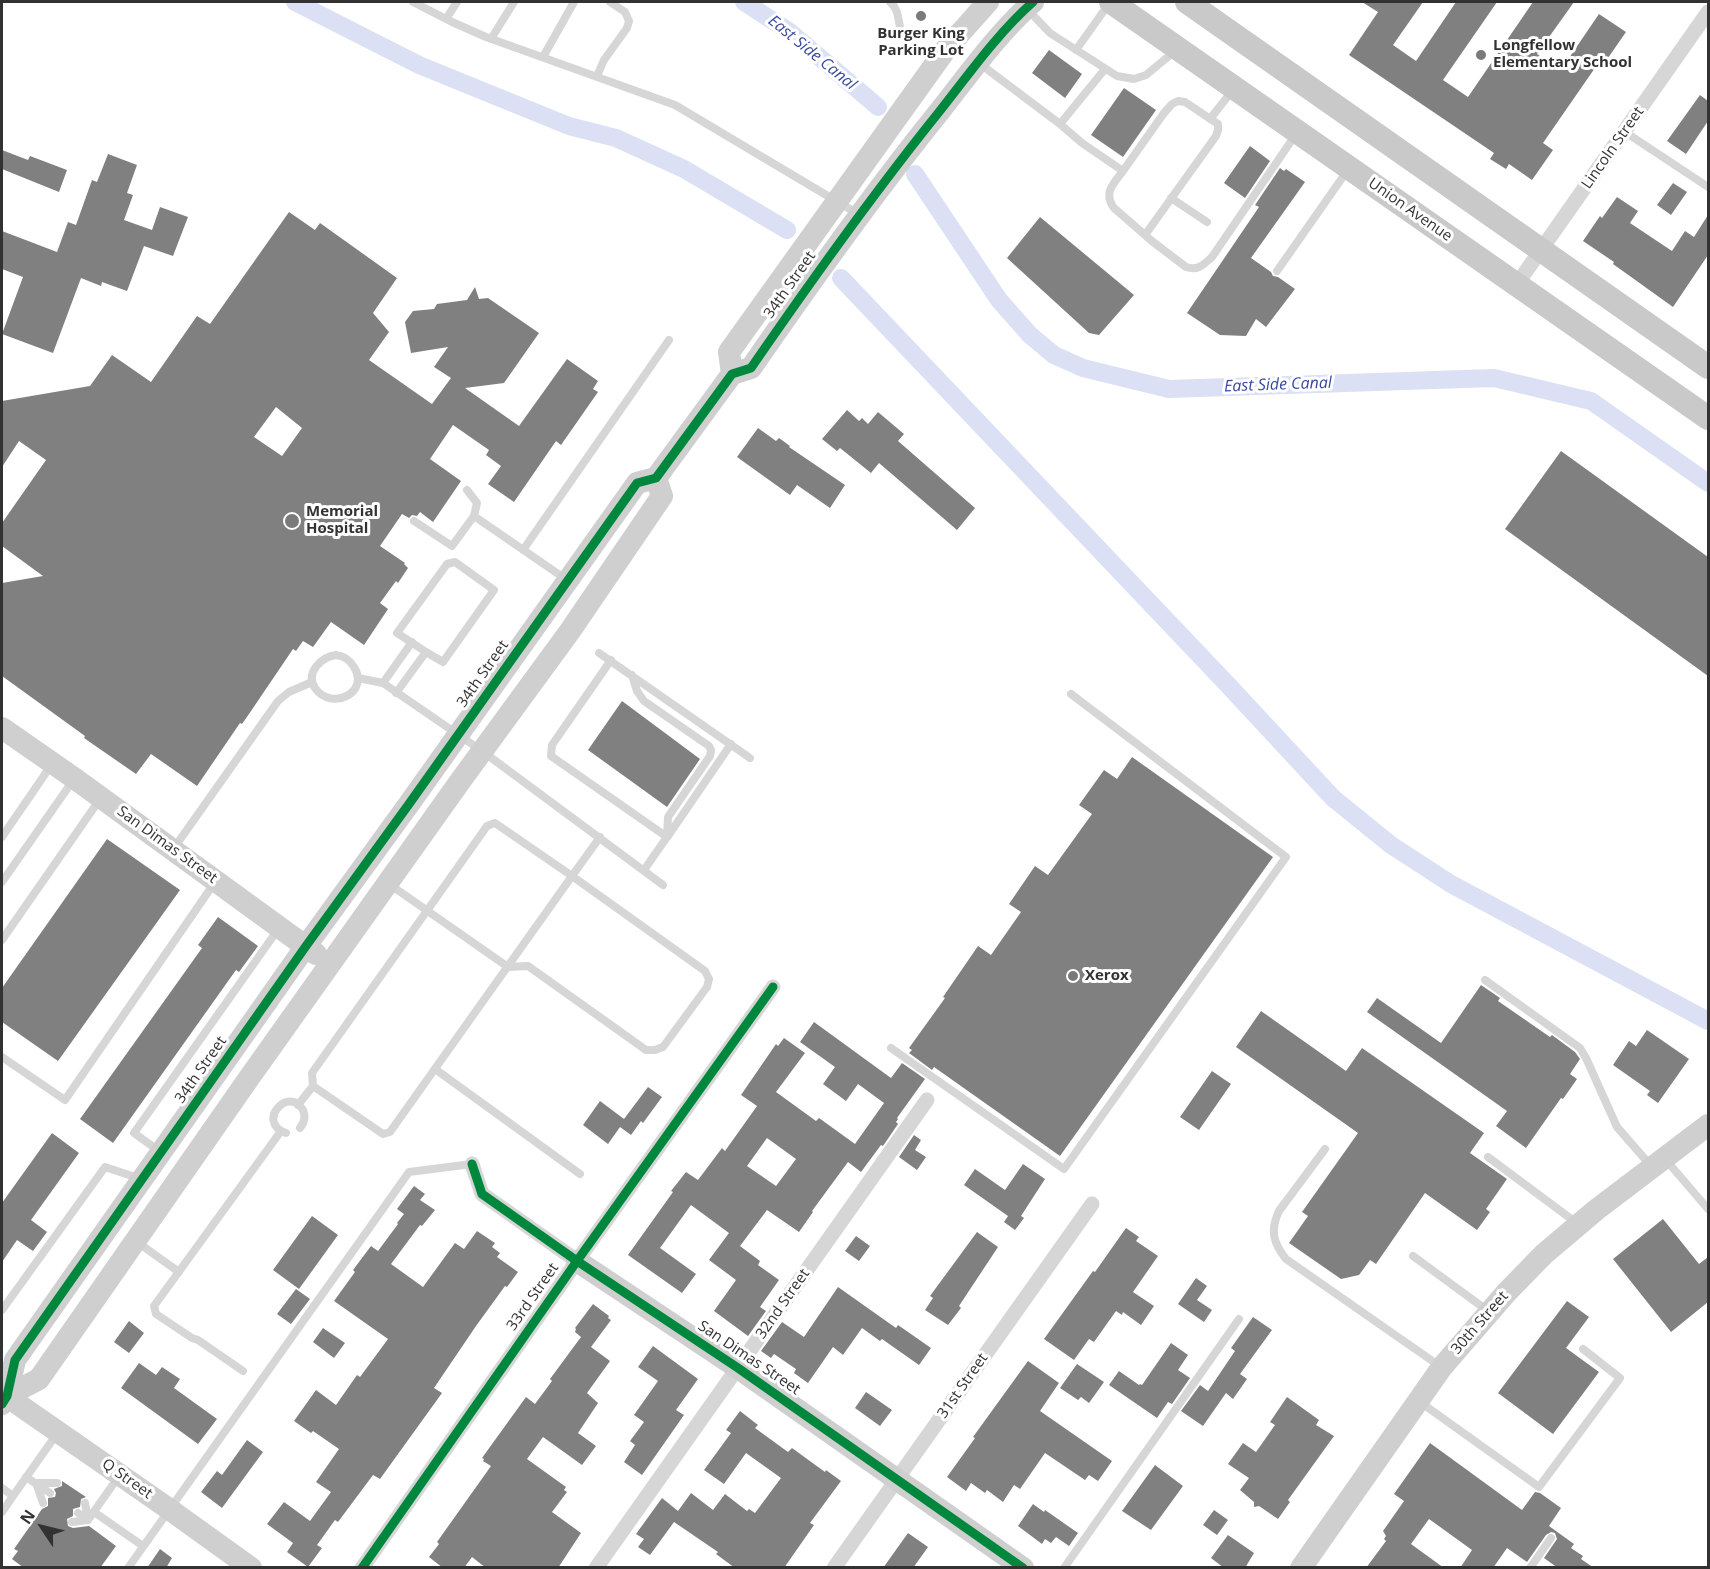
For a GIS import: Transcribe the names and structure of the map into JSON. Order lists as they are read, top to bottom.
{
  "streets": {
    "main road": ["Union Avenue"],
    "street": [
      "Lincoln Street",
      "34th Street",
      "San Dimas Street",
      "33rd Street",
      "32nd Street",
      "30th Street",
      "31st Street",
      "Q Street"
    ]
  },
  "crossings": [
    ["Lincoln Street", "Union Avenue"],
    ["34th Street", "San Dimas Street"],
    ["34th Street", "Q Street"],
    ["San Dimas Street", "33rd Street"],
    ["San Dimas Street", "32nd Street"],
    ["San Dimas Street", "31st Street"]
  ],
  "water": ["East Side Canal"],
  "places": [
    "Burger King Parking Lot",
    "Longfellow Elementary School",
    "Memorial Hospital",
    "Xerox"
  ],
  "north": "top left"
}
